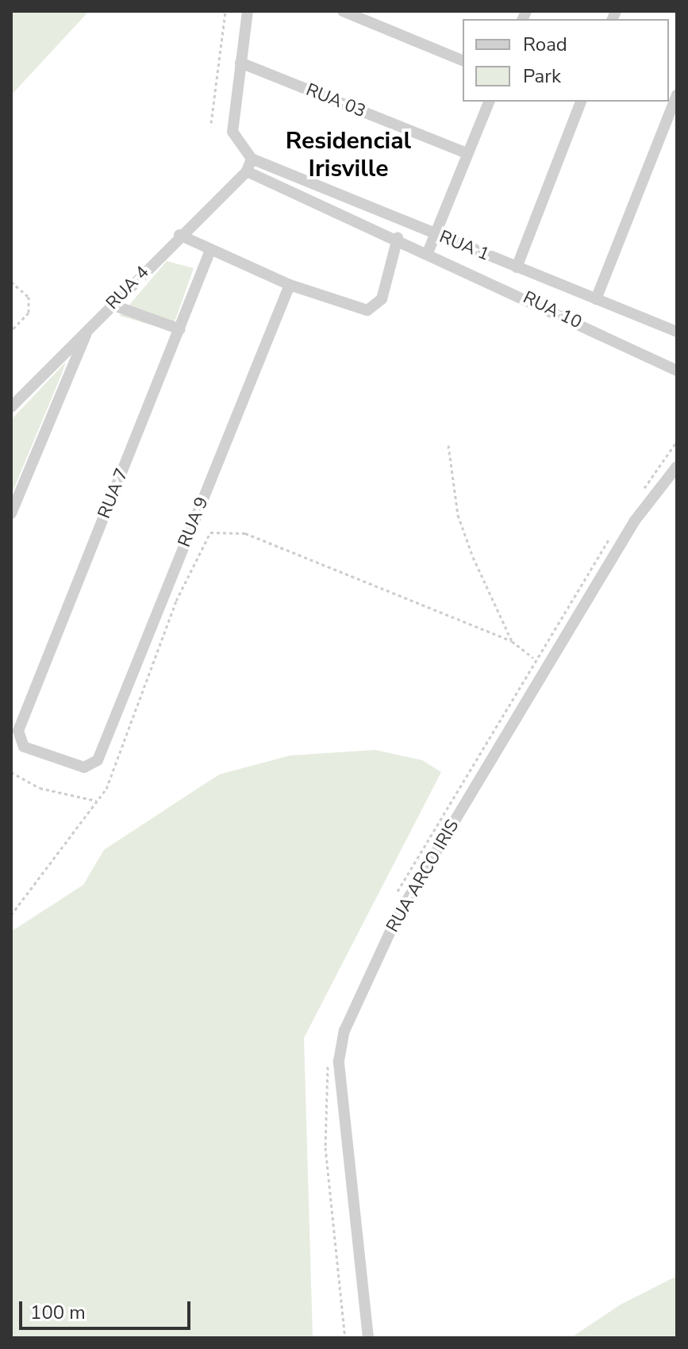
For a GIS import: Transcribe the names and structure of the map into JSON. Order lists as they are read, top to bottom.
{
  "streets": {
    "street": [
      "RUA 03",
      "RUA 1",
      "RUA 4",
      "RUA 10",
      "RUA 7",
      "RUA 9",
      "RUA ARCO IRIS"
    ]
  },
  "crossings": [
    ["RUA 1", "RUA 4"],
    ["RUA 1", "RUA 10"],
    ["RUA 7", "RUA 9"]
  ],
  "districts": ["Residencial Irisville"],
  "legend": ["Road", "Park"],
  "scale_bar": "100 m"
}
